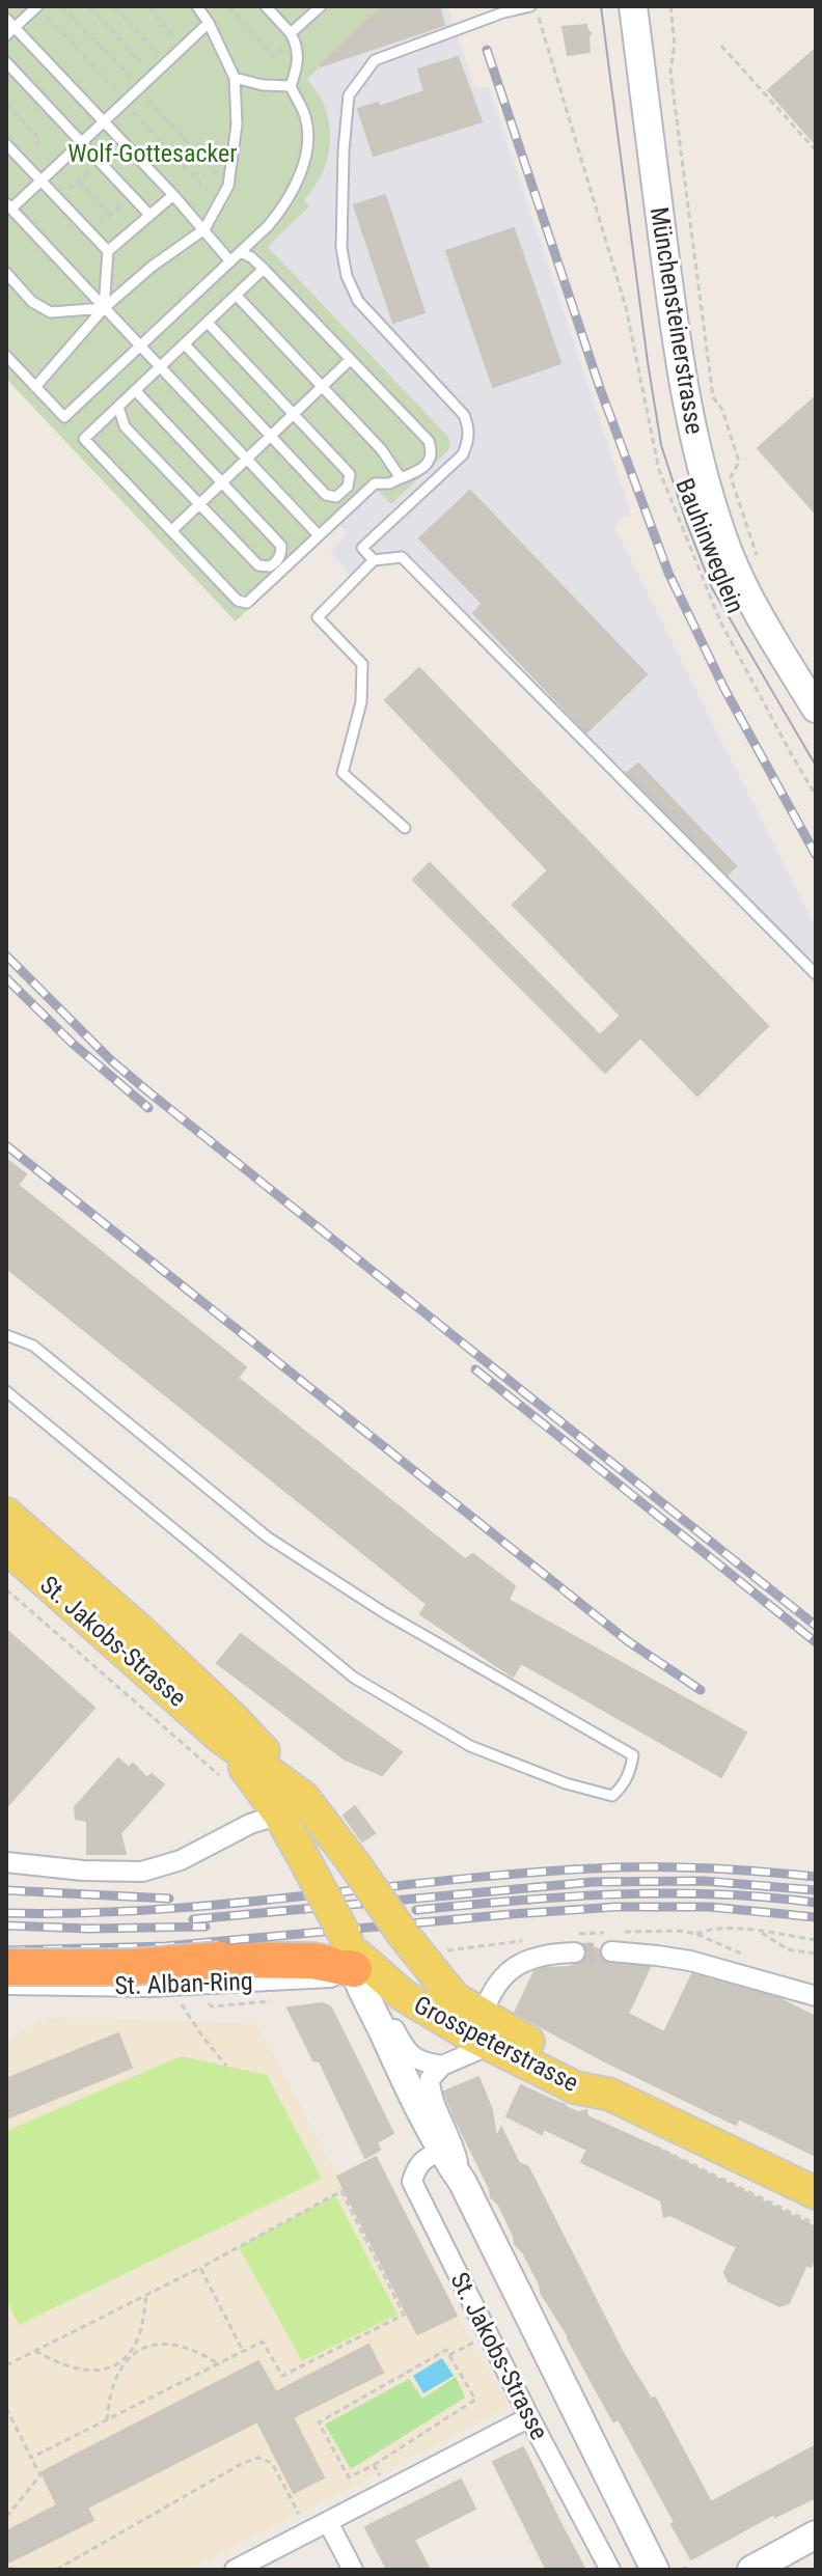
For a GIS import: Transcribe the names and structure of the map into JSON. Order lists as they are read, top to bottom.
{
  "streets": {
    "main road": ["Münchensteinerstrasse", "St. Jakobs-Strasse", "Grosspeterstrasse"],
    "street": ["St. Alban-Ring"],
    "path": ["Bauhinweglein"]
  },
  "crossings": [
    ["St. Jakobs-Strasse", "St. Alban-Ring"],
    ["St. Jakobs-Strasse", "Grosspeterstrasse"],
    ["St. Alban-Ring", "Grosspeterstrasse"]
  ],
  "parks": ["Wolf-Gottesacker"]
}
